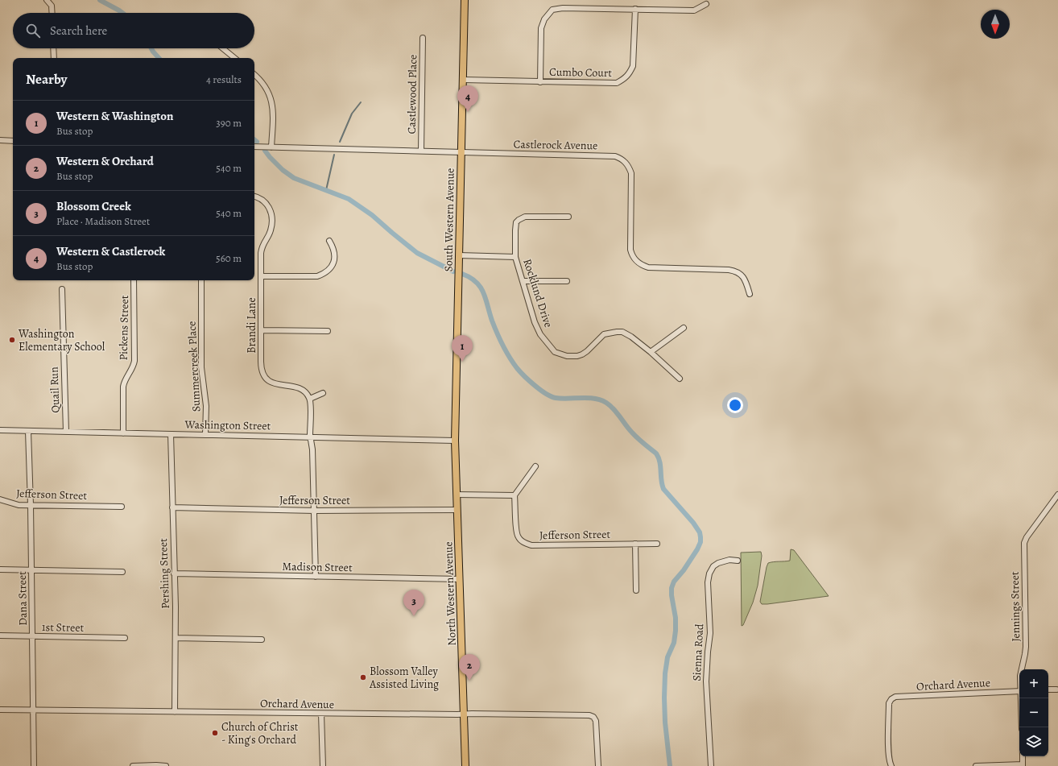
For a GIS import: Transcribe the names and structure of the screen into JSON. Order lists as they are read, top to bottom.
{
  "streets": {
    "main road": ["South Western Avenue", "North Western Avenue"],
    "street": [
      "Cumbo Court",
      "Castlewood Place",
      "Castlerock Avenue",
      "Rocklund Drive",
      "Brandi Lane",
      "Pickens Street",
      "Summercreek Place",
      "Quail Run",
      "Washington Street",
      "Jefferson Street",
      "Madison Street",
      "Pershing Street",
      "Dana Street",
      "Jennings Street",
      "1st Street",
      "Sienna Road",
      "Orchard Avenue"
    ]
  },
  "crossings": [
    ["Cumbo Court", "South Western Avenue"],
    ["Castlewood Place", "Castlerock Avenue"],
    ["Castlerock Avenue", "South Western Avenue"],
    ["South Western Avenue", "Rocklund Drive"],
    ["South Western Avenue", "Washington Street"],
    ["South Western Avenue", "North Western Avenue"],
    ["Pickens Street", "Washington Street"],
    ["Summercreek Place", "Washington Street"],
    ["Quail Run", "Washington Street"],
    ["Washington Street", "Pershing Street"],
    ["Washington Street", "North Western Avenue"],
    ["Washington Street", "Dana Street"],
    ["Jefferson Street", "Pershing Street"],
    ["Jefferson Street", "North Western Avenue"],
    ["Jefferson Street", "Dana Street"],
    ["Madison Street", "Pershing Street"],
    ["Madison Street", "North Western Avenue"],
    ["Pershing Street", "Orchard Avenue"],
    ["North Western Avenue", "Orchard Avenue"],
    ["Dana Street", "1st Street"],
    ["Dana Street", "Orchard Avenue"]
  ],
  "places": ["Washington Elementary School", "Blossom Valley Assisted Living", "Church of Christ - King's Orchard"],
  "north": "bottom",
  "page": {
    "search": "Search here",
    "heading": ["Nearby", "4 results"],
    "pins": [
      "4",
      "1",
      "3",
      "2"
    ],
    "list": [
      {
        "mark": "1",
        "name": "Western & Washington",
        "note": "Bus stop",
        "value": "390 m"
      },
      {
        "mark": "2",
        "name": "Western & Orchard",
        "note": "Bus stop",
        "value": "540 m"
      },
      {
        "mark": "3",
        "name": "Blossom Creek",
        "note": "Place · Madison Street",
        "value": "540 m"
      },
      {
        "mark": "4",
        "name": "Western & Castlerock",
        "note": "Bus stop",
        "value": "560 m"
      }
    ],
    "map_buttons": ["+", "−"]
  }
}
